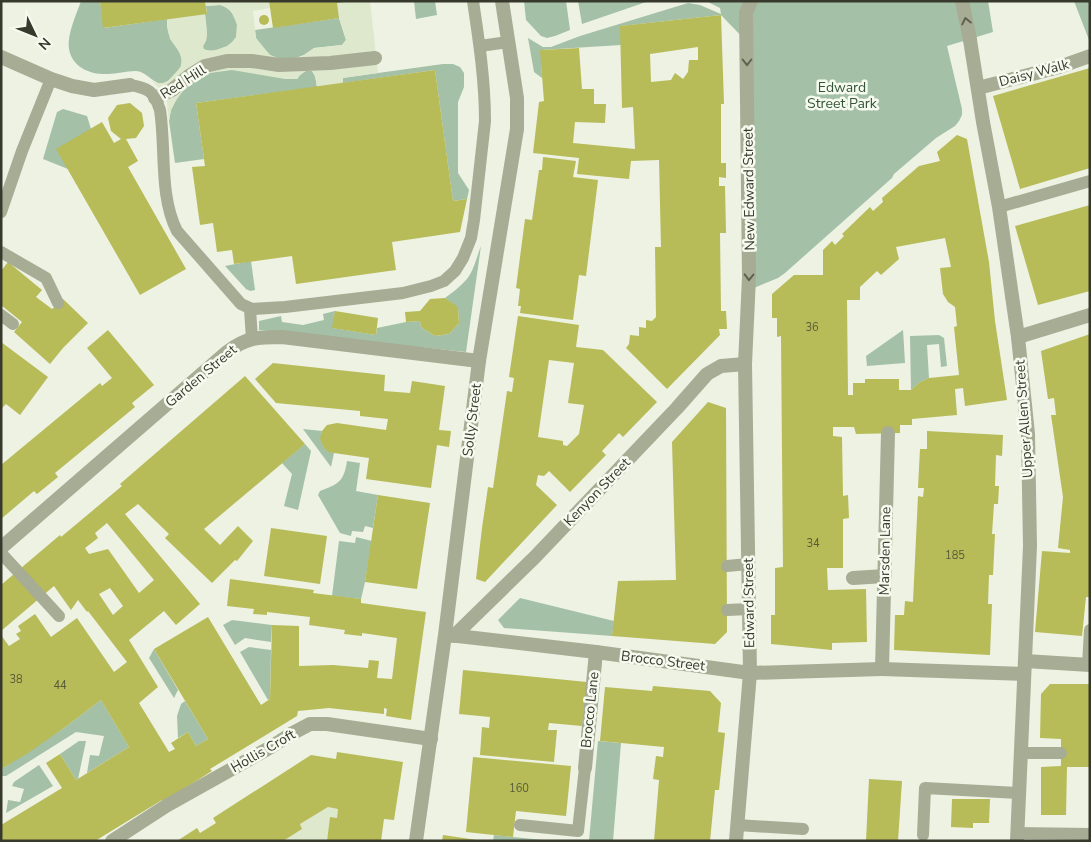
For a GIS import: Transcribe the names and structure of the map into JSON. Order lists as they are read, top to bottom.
{
  "streets": {
    "street": [
      "Daisy Walk",
      "Red Hill",
      "New Edward Street",
      "Garden Street",
      "Upper Allen Street",
      "Solly Street",
      "Kenyon Street",
      "Marsden Lane",
      "Edward Street",
      "Brocco Street",
      "Brocco Lane",
      "Hollis Croft"
    ]
  },
  "crossings": [
    ["Daisy Walk", "Upper Allen Street"],
    ["New Edward Street", "Kenyon Street"],
    ["New Edward Street", "Edward Street"],
    ["Garden Street", "Solly Street"],
    ["Upper Allen Street", "Brocco Street"],
    ["Solly Street", "Kenyon Street"],
    ["Solly Street", "Brocco Street"],
    ["Solly Street", "Hollis Croft"],
    ["Kenyon Street", "Edward Street"],
    ["Kenyon Street", "Brocco Street"],
    ["Marsden Lane", "Brocco Street"],
    ["Edward Street", "Brocco Street"],
    ["Brocco Street", "Brocco Lane"]
  ],
  "one_way": ["New Edward Street"],
  "parks": ["Edward Street Park"],
  "house_numbers": [
    "36",
    "34",
    "185",
    "38",
    "44",
    "160"
  ],
  "north": "bottom right"
}
